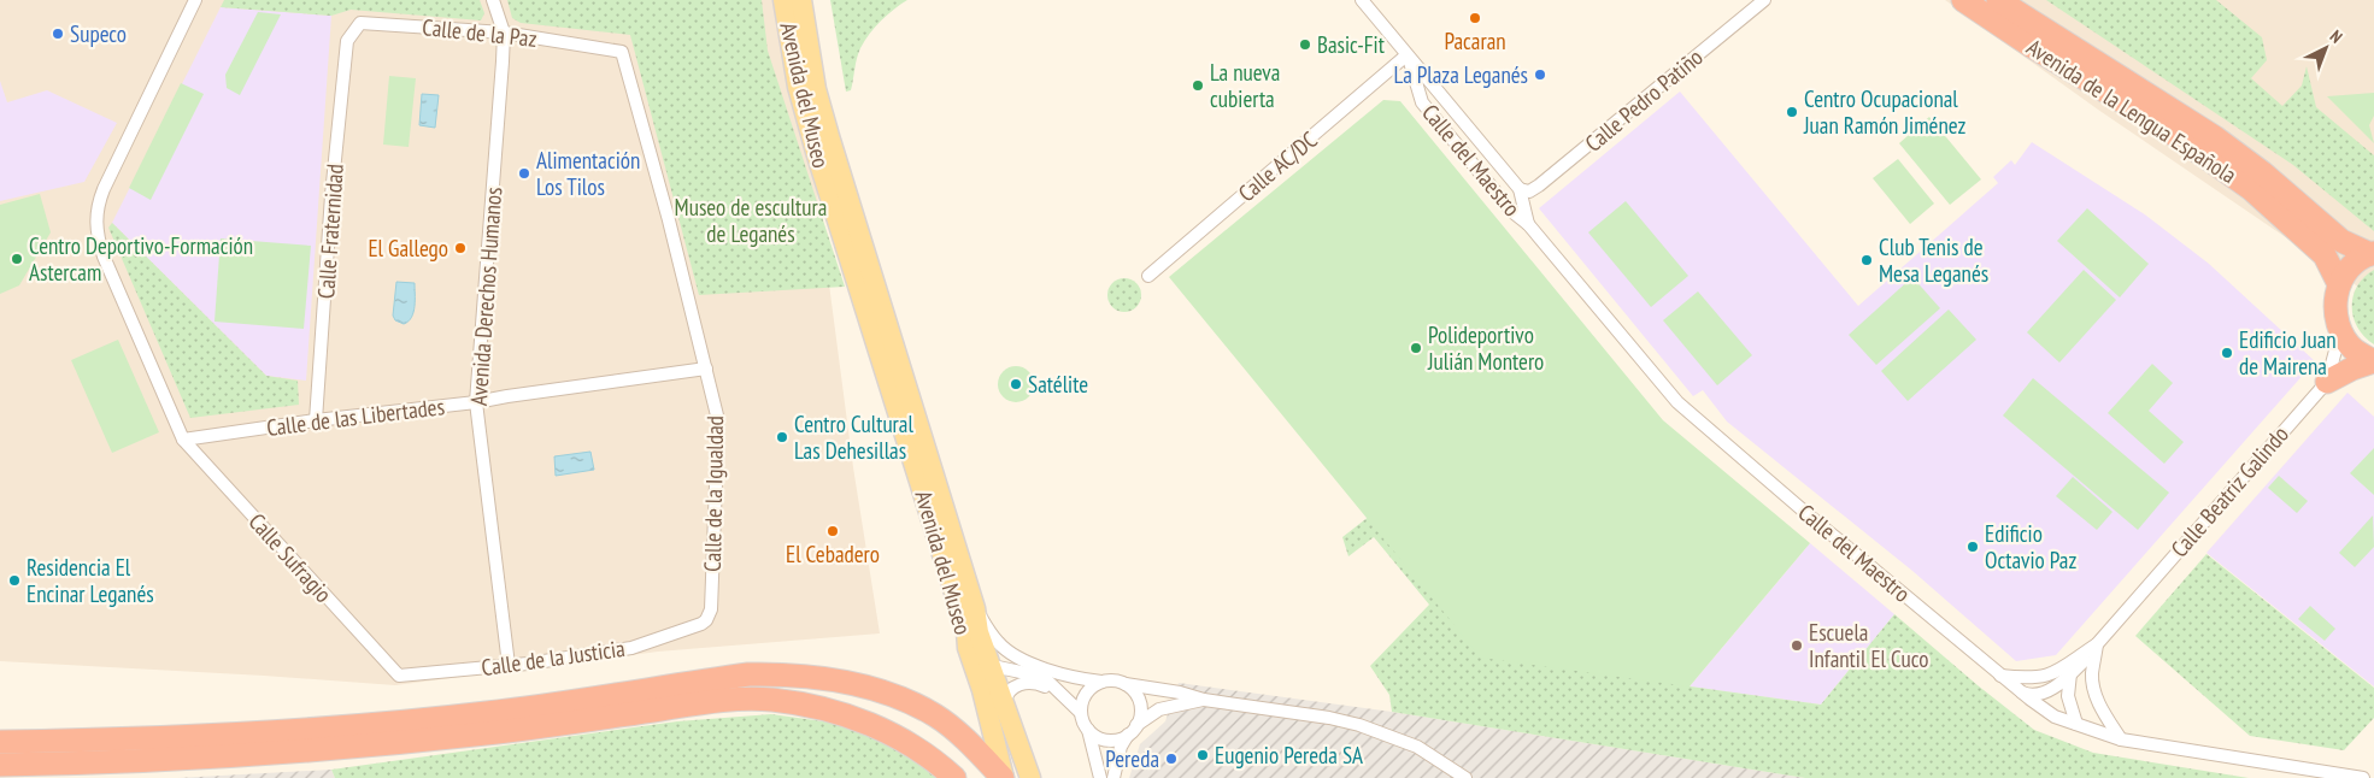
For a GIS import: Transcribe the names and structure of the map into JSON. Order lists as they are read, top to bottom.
{
  "streets": {
    "highway": ["Avenida de la Lengua Española"],
    "main road": ["Avenida del Museo"],
    "street": [
      "Calle de la Paz",
      "Calle Pedro Patiño",
      "Calle del Maestro",
      "Calle AC/DC",
      "Calle Fraternidad",
      "Avenida Derechos Humanos",
      "Calle de las Libertades",
      "Calle Beatriz Galindo",
      "Calle de la Igualdad",
      "Calle Sufragio",
      "Calle de la Justicia"
    ]
  },
  "crossings": [
    ["Calle de la Paz", "Calle Fraternidad"],
    ["Calle de la Paz", "Avenida Derechos Humanos"],
    ["Calle de la Paz", "Calle de la Igualdad"],
    ["Calle Pedro Patiño", "Calle del Maestro"],
    ["Calle del Maestro", "Calle AC/DC"],
    ["Calle del Maestro", "Calle Beatriz Galindo"],
    ["Calle Fraternidad", "Calle de las Libertades"],
    ["Avenida Derechos Humanos", "Calle de las Libertades"],
    ["Avenida Derechos Humanos", "Calle de la Justicia"],
    ["Calle de las Libertades", "Calle de la Igualdad"],
    ["Calle de las Libertades", "Calle Sufragio"],
    ["Calle de la Igualdad", "Calle de la Justicia"],
    ["Calle Sufragio", "Calle de la Justicia"]
  ],
  "parks": ["Museo de escultura de Leganés"],
  "places": [
    "Pacaran",
    "Supeco",
    "Basic-Fit",
    "La Plaza Leganés",
    "La nueva cubierta",
    "Centro Ocupacional Juan Ramón Jiménez",
    "Alimentación Los Tilos",
    "El Gallego",
    "Centro Deportivo-Formación Astercam",
    "Club Tenis de Mesa Leganés",
    "Polideportivo Julián Montero",
    "Edificio Juan de Mairena",
    "Satélite",
    "Centro Cultural Las Dehesillas",
    "El Cebadero",
    "Edificio Octavio Paz",
    "Residencia El Encinar Leganés",
    "Escuela Infantil El Cuco",
    "Eugenio Pereda SA",
    "Pereda"
  ],
  "north": "top right"
}
